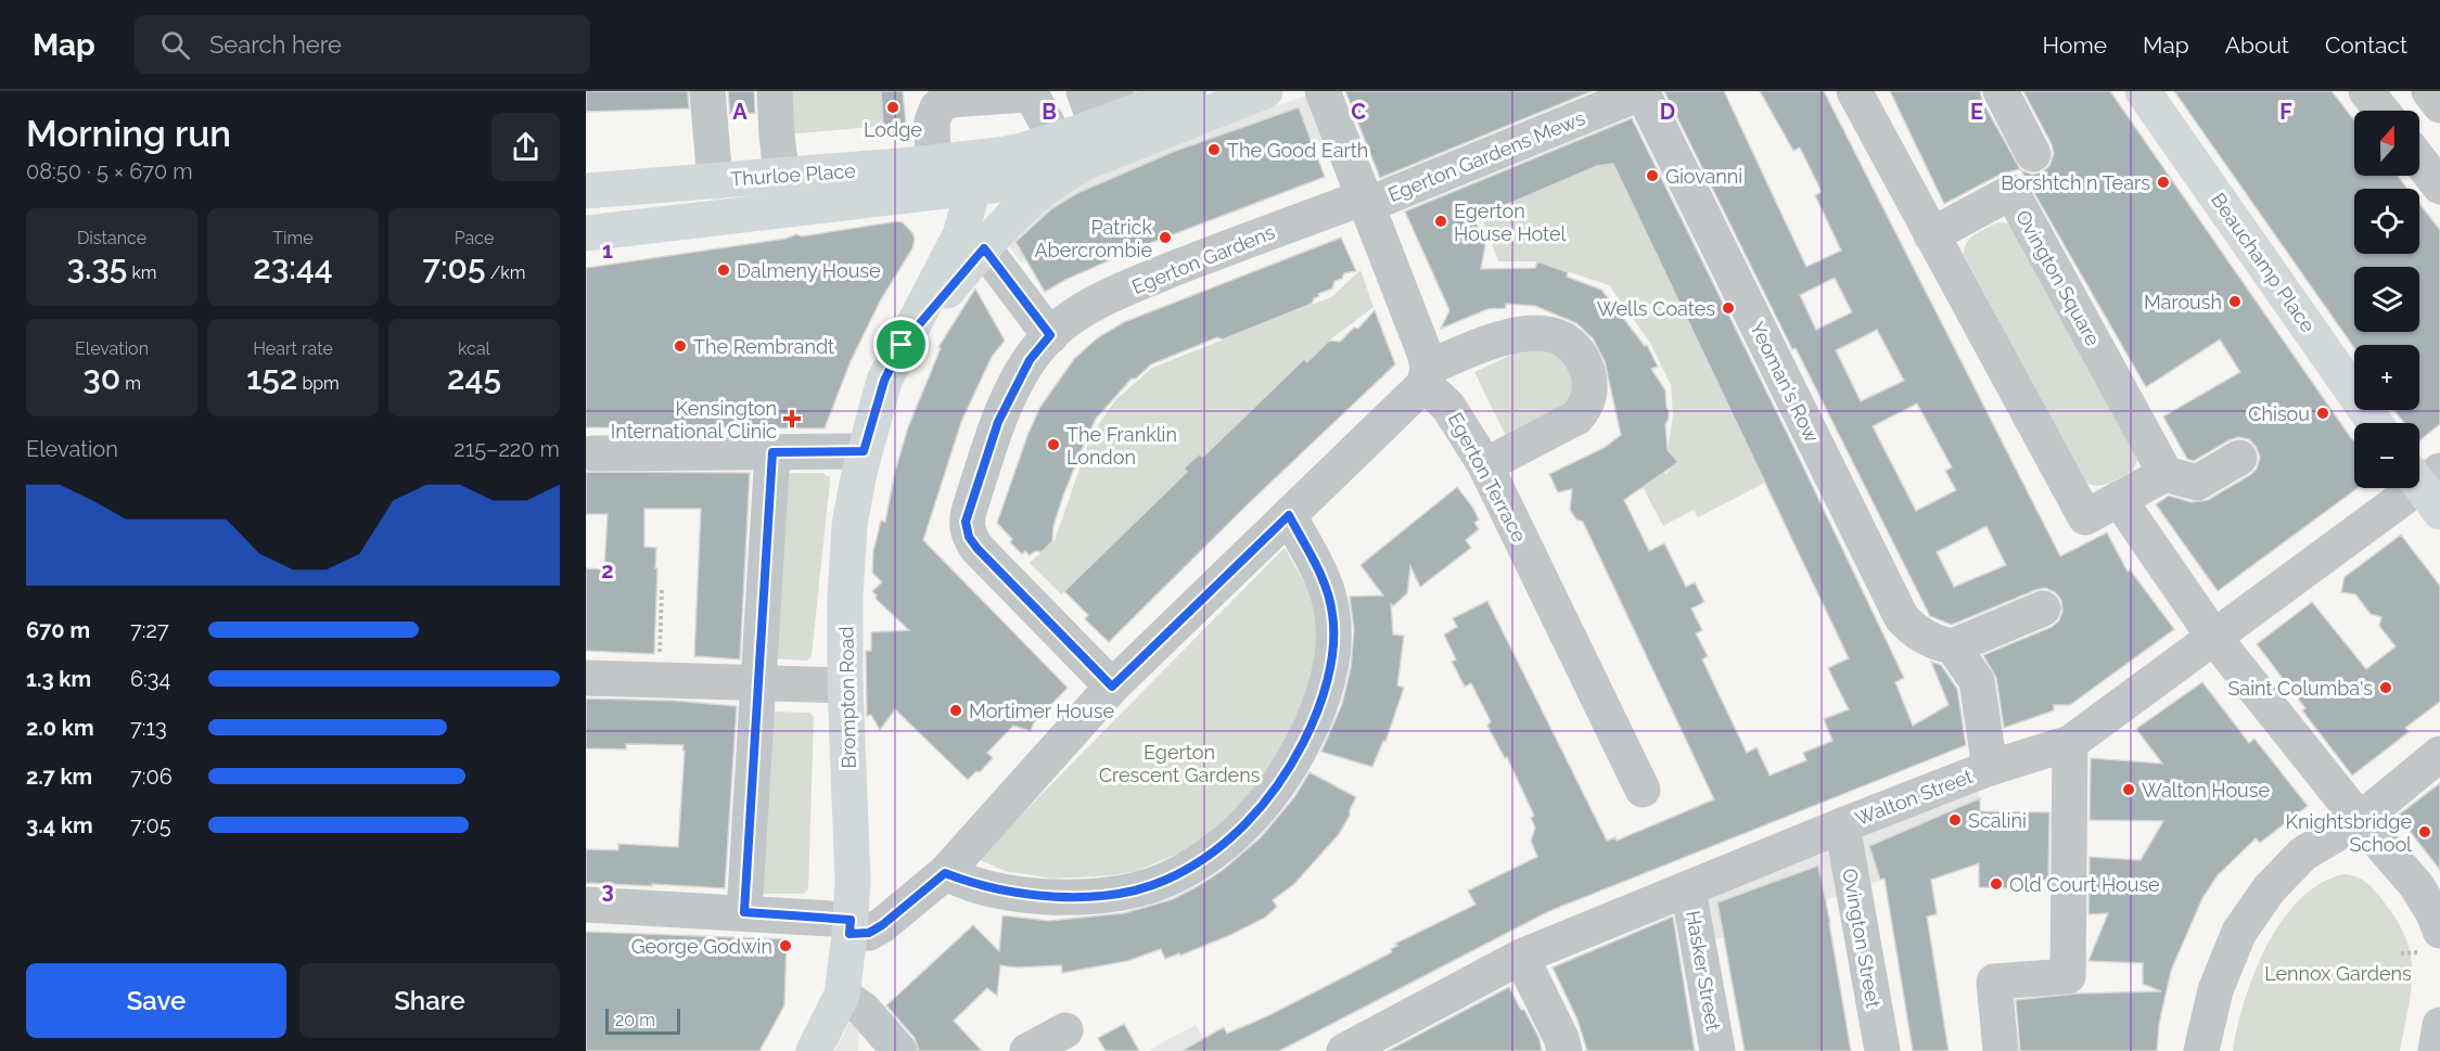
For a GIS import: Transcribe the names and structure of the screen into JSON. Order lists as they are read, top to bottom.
{
  "streets": {
    "main road": ["Thurloe Place", "Beauchamp Place", "Brompton Road"],
    "street": [
      "Egerton Gardens Mews",
      "Egerton Gardens",
      "Ovington Square",
      "Yeoman's Row",
      "Egerton Terrace",
      "Walton Street",
      "Ovington Street",
      "Hasker Street"
    ]
  },
  "crossings": [
    ["Egerton Gardens Mews", "Egerton Gardens"],
    ["Egerton Gardens Mews", "Yeoman's Row"],
    ["Egerton Gardens Mews", "Egerton Terrace"],
    ["Thurloe Place", "Brompton Road"],
    ["Egerton Gardens", "Egerton Terrace"],
    ["Walton Street", "Ovington Street"],
    ["Walton Street", "Hasker Street"]
  ],
  "parks": ["Egerton Crescent Gardens", "Lennox Gardens"],
  "places": {
    "other": [
      "Lodge",
      "The Good Earth",
      "Giovanni",
      "Borshtch n Tears",
      "Egerton House Hotel",
      "Patrick Abercrombie",
      "Dalmeny House",
      "Maroush",
      "Wells Coates",
      "The Rembrandt",
      "Chisou",
      "The Franklin London",
      "Saint Columba's",
      "Mortimer House",
      "Walton House",
      "Scalini",
      "Knightsbridge School",
      "Old Court House",
      "George Godwin"
    ],
    "health": ["Kensington International Clinic"]
  },
  "scale_bar": "20 m",
  "north": "top",
  "page": {
    "header": "Map",
    "search": "Search here",
    "nav": [
      "Home",
      "Map",
      "About",
      "Contact"
    ],
    "heading": ["Morning run", "08:50 · 5 × 670 m"],
    "map_buttons": ["+", "−"],
    "stats": [
      ["Distance", "3.35 km"],
      ["Time", "23:44"],
      ["Pace", "7:05 /km"],
      ["Elevation", "30 m"],
      ["Heart rate", "152 bpm"],
      ["kcal", "245"]
    ],
    "chart": ["Elevation", "215–220 m"],
    "list": [
      {
        "name": "670 m",
        "note": "7:27"
      },
      {
        "name": "1.3 km",
        "note": "6:34"
      },
      {
        "name": "2.0 km",
        "note": "7:13"
      },
      {
        "name": "2.7 km",
        "note": "7:06"
      },
      {
        "name": "3.4 km",
        "note": "7:05"
      }
    ],
    "buttons": ["Save", "Share"],
    "scale": "20 m"
  },
  "grid": {
    "columns": [
      "A",
      "B",
      "C",
      "D",
      "E",
      "F"
    ],
    "rows": ["1", "2", "3"]
  }
}
